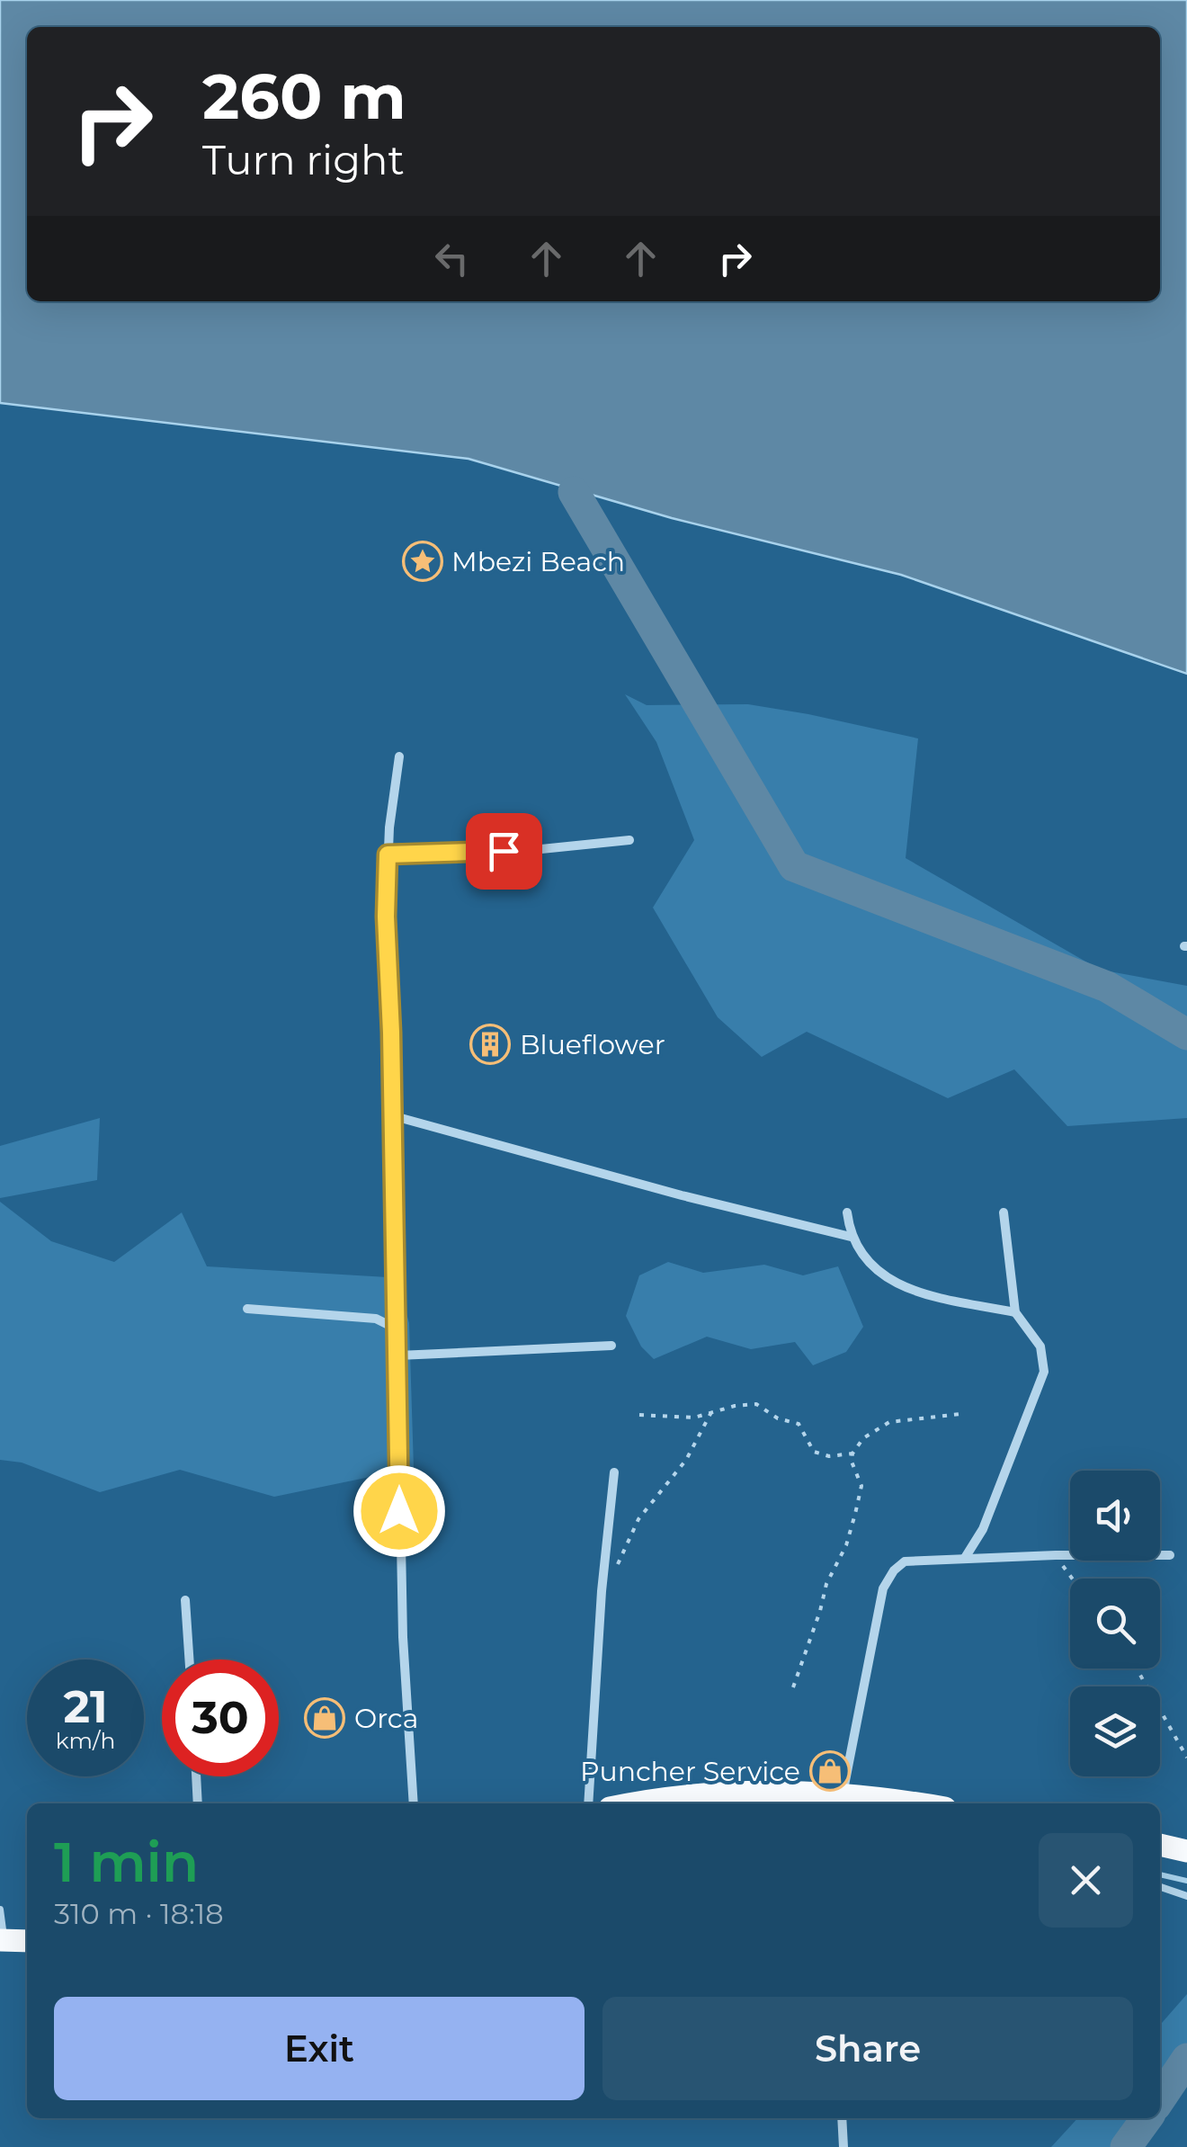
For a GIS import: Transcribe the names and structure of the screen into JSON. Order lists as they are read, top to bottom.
{
  "places": {
    "place": ["Mbezi Beach"],
    "building": ["Blueflower"],
    "shop": ["Orca", "Puncher Service"]
  },
  "page": {
    "turn": ["260 m", "Turn right"],
    "speed": "21 km/h",
    "limit": "30",
    "heading": ["1 min", "310 m · 18:18"],
    "buttons": ["Exit", "Share"]
  }
}
